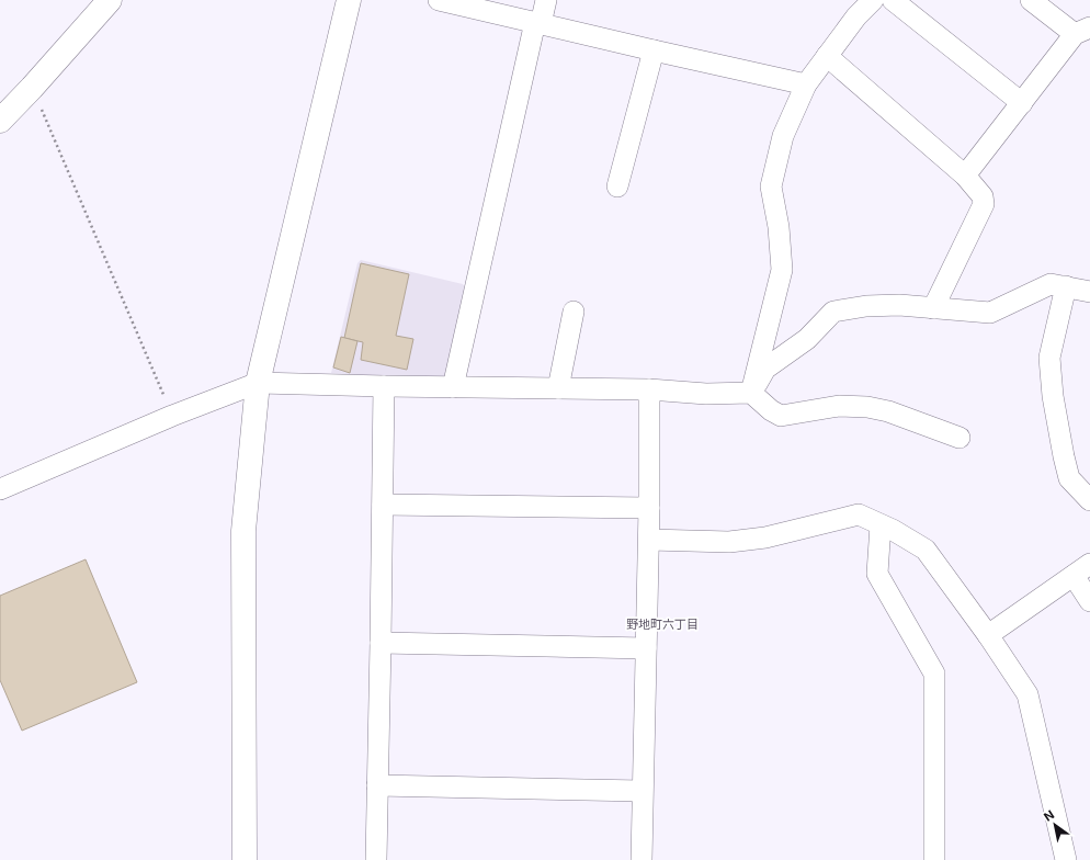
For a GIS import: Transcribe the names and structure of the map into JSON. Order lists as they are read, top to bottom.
{
  "districts": ["野地町六丁目"],
  "north": "top left"
}
